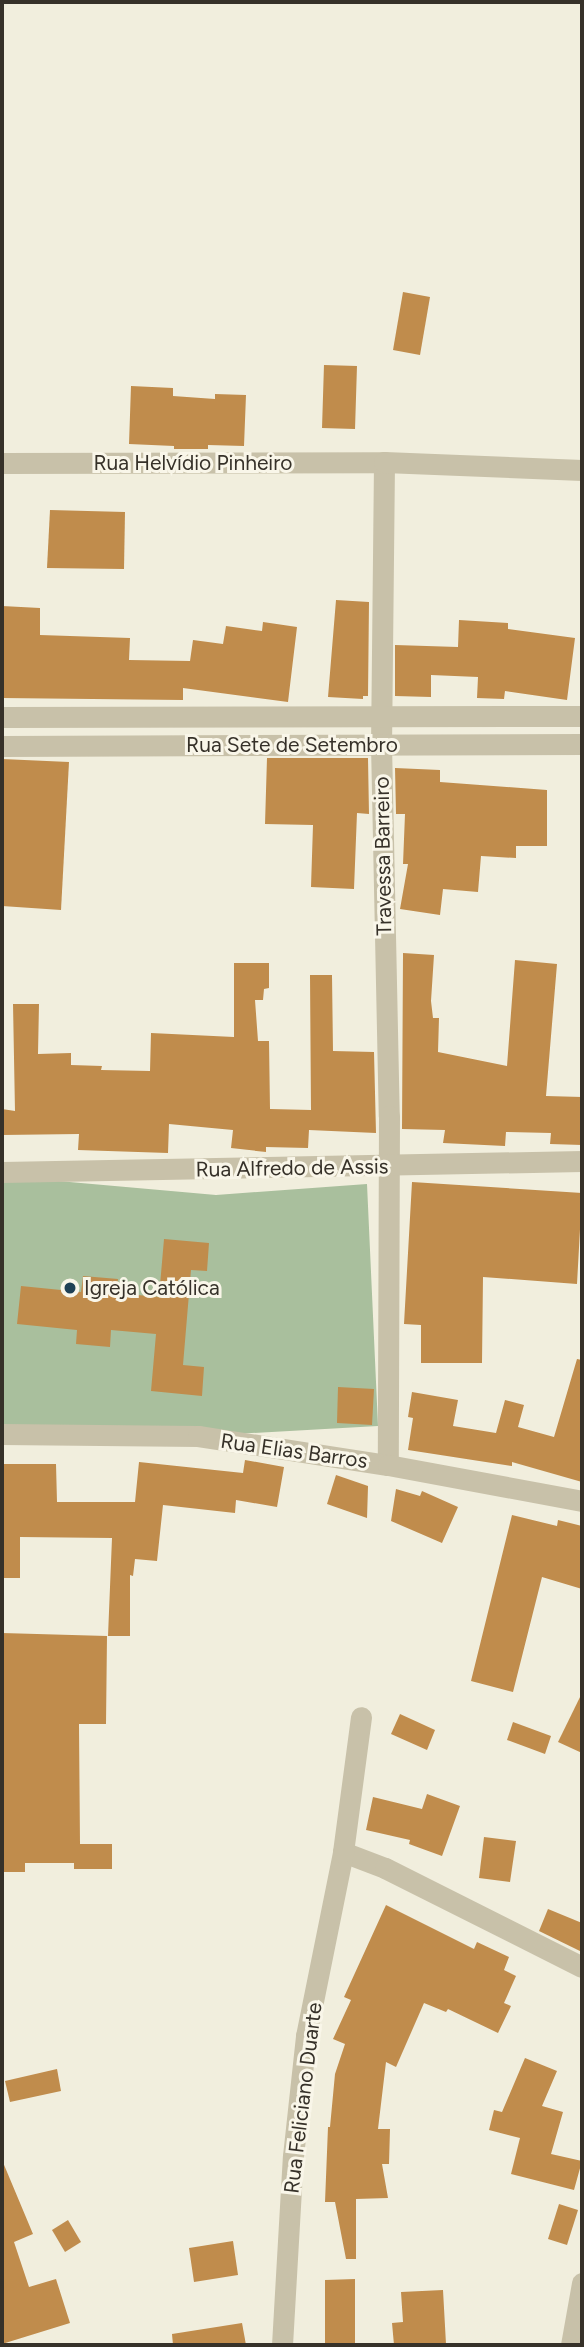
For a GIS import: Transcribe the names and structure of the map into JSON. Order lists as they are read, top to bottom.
{
  "streets": {
    "street": [
      "Rua Helvídio Pinheiro",
      "Rua Sete de Setembro",
      "Travessa Barreiro",
      "Rua Alfredo de Assis",
      "Rua Elias Barros",
      "Rua Feliciano Duarte"
    ]
  },
  "crossings": [
    ["Rua Helvídio Pinheiro", "Travessa Barreiro"],
    ["Rua Sete de Setembro", "Travessa Barreiro"],
    ["Travessa Barreiro", "Rua Alfredo de Assis"],
    ["Travessa Barreiro", "Rua Elias Barros"]
  ],
  "places": ["Igreja Católica"]
}
